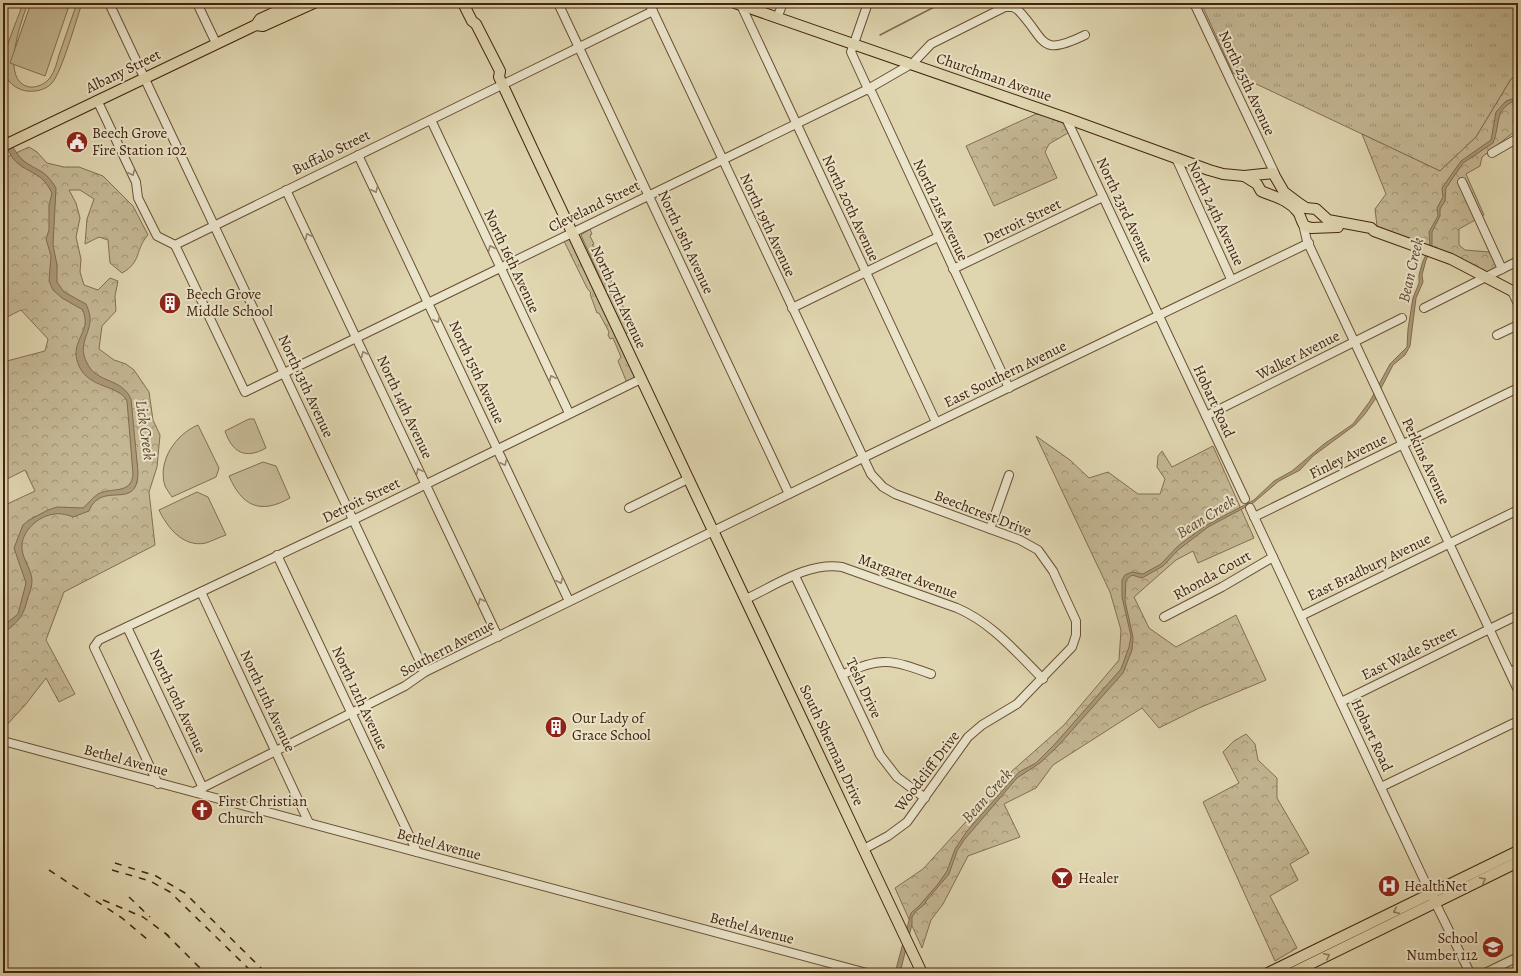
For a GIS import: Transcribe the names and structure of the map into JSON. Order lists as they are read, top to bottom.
{
  "streets": {
    "main road": [
      "Albany Street",
      "Churchman Avenue",
      "North 17th Avenue",
      "South Sherman Drive"
    ],
    "street": [
      "North 25th Avenue",
      "Buffalo Street",
      "Cleveland Street",
      "North 20th Avenue",
      "North 21st Avenue",
      "North 23rd Avenue",
      "North 24th Avenue",
      "Detroit Street",
      "North 19th Avenue",
      "North 18th Avenue",
      "North 16th Avenue",
      "Walker Avenue",
      "North 15th Avenue",
      "East Southern Avenue",
      "North 13th Avenue",
      "Hobart Road",
      "North 14th Avenue",
      "Finley Avenue",
      "Perkins Avenue",
      "Beechcrest Drive",
      "East Bradbury Avenue",
      "Rhonda Court",
      "Margaret Avenue",
      "Southern Avenue",
      "East Wade Street",
      "Tesh Drive",
      "North 12th Avenue",
      "North 10th Avenue",
      "North 11th Avenue",
      "Bethel Avenue",
      "Woodcliff Drive"
    ]
  },
  "crossings": [
    ["Albany Street", "North 13th Avenue"],
    ["Churchman Avenue", "North 25th Avenue"],
    ["Churchman Avenue", "Cleveland Street"],
    ["Churchman Avenue", "North 20th Avenue"],
    ["Churchman Avenue", "North 21st Avenue"],
    ["Churchman Avenue", "North 23rd Avenue"],
    ["Churchman Avenue", "North 24th Avenue"],
    ["Churchman Avenue", "Perkins Avenue"],
    ["Buffalo Street", "Cleveland Street"],
    ["Buffalo Street", "North 19th Avenue"],
    ["Buffalo Street", "North 18th Avenue"],
    ["Buffalo Street", "North 16th Avenue"],
    ["Buffalo Street", "North 17th Avenue"],
    ["Buffalo Street", "North 15th Avenue"],
    ["Buffalo Street", "North 13th Avenue"],
    ["Buffalo Street", "North 14th Avenue"],
    ["Cleveland Street", "North 20th Avenue"],
    ["Cleveland Street", "North 21st Avenue"],
    ["Cleveland Street", "North 19th Avenue"],
    ["Cleveland Street", "North 18th Avenue"],
    ["Cleveland Street", "North 16th Avenue"],
    ["Cleveland Street", "North 17th Avenue"],
    ["Cleveland Street", "North 15th Avenue"],
    ["Cleveland Street", "North 13th Avenue"],
    ["Cleveland Street", "North 14th Avenue"],
    ["North 20th Avenue", "East Southern Avenue"],
    ["North 21st Avenue", "Detroit Street"],
    ["North 21st Avenue", "East Southern Avenue"],
    ["North 23rd Avenue", "Detroit Street"],
    ["North 23rd Avenue", "East Southern Avenue"],
    ["North 23rd Avenue", "Hobart Road"],
    ["North 24th Avenue", "East Southern Avenue"],
    ["Detroit Street", "North 16th Avenue"],
    ["Detroit Street", "North 17th Avenue"],
    ["Detroit Street", "North 15th Avenue"],
    ["Detroit Street", "North 13th Avenue"],
    ["Detroit Street", "North 14th Avenue"],
    ["Detroit Street", "North 12th Avenue"],
    ["Detroit Street", "North 10th Avenue"],
    ["Detroit Street", "North 11th Avenue"],
    ["Detroit Street", "Bethel Avenue"],
    ["North 19th Avenue", "East Southern Avenue"],
    ["North 19th Avenue", "Beechcrest Drive"],
    ["North 18th Avenue", "East Southern Avenue"],
    ["North 17th Avenue", "East Southern Avenue"],
    ["North 17th Avenue", "Southern Avenue"],
    ["North 17th Avenue", "South Sherman Drive"],
    ["Walker Avenue", "Hobart Road"],
    ["Walker Avenue", "Perkins Avenue"],
    ["North 15th Avenue", "Southern Avenue"],
    ["East Southern Avenue", "Hobart Road"],
    ["East Southern Avenue", "Perkins Avenue"],
    ["East Southern Avenue", "Beechcrest Drive"],
    ["East Southern Avenue", "Southern Avenue"],
    ["East Southern Avenue", "South Sherman Drive"],
    ["North 13th Avenue", "Southern Avenue"],
    ["Hobart Road", "Finley Avenue"],
    ["Hobart Road", "East Bradbury Avenue"],
    ["Hobart Road", "Rhonda Court"],
    ["Hobart Road", "East Wade Street"],
    ["North 14th Avenue", "Southern Avenue"],
    ["Finley Avenue", "Perkins Avenue"],
    ["Perkins Avenue", "East Bradbury Avenue"],
    ["Perkins Avenue", "East Wade Street"],
    ["Beechcrest Drive", "Woodcliff Drive"],
    ["Margaret Avenue", "Tesh Drive"],
    ["Margaret Avenue", "South Sherman Drive"],
    ["Margaret Avenue", "Woodcliff Drive"],
    ["Southern Avenue", "North 12th Avenue"],
    ["Southern Avenue", "North 10th Avenue"],
    ["Southern Avenue", "North 11th Avenue"],
    ["Southern Avenue", "South Sherman Drive"],
    ["Southern Avenue", "Bethel Avenue"],
    ["Tesh Drive", "Woodcliff Drive"],
    ["North 12th Avenue", "Bethel Avenue"],
    ["North 11th Avenue", "Bethel Avenue"],
    ["South Sherman Drive", "Woodcliff Drive"]
  ],
  "one_way": ["North 16th Avenue", "North 15th Avenue", "North 14th Avenue"],
  "water": ["Bean Creek", "Lick Creek"],
  "places": {
    "public building": ["Beech Grove Fire Station 102"],
    "building": ["Beech Grove Middle School", "Our Lady of Grace School"],
    "church": ["First Christian Church"],
    "bar": ["Healer"],
    "hospital": ["HealthNet"],
    "school or university": ["School Number 112"]
  }
}
